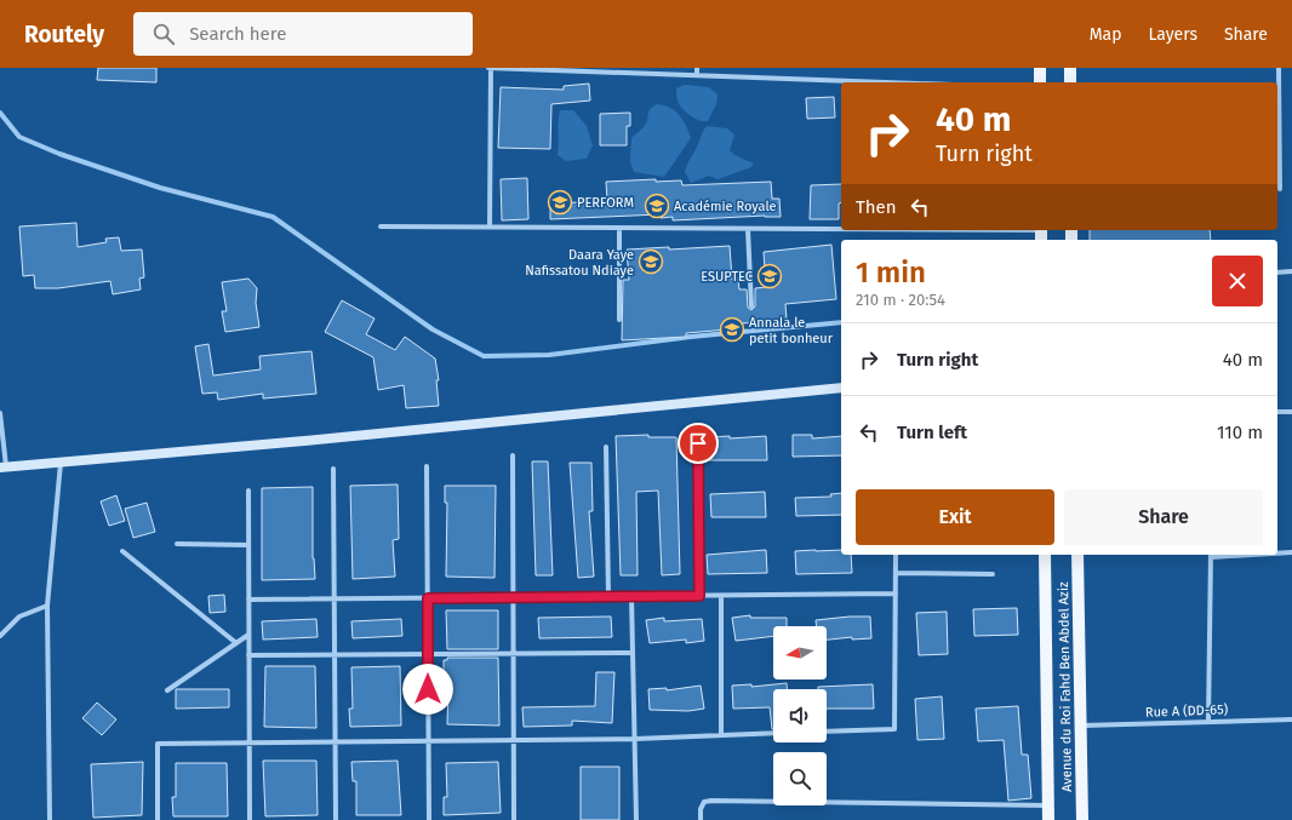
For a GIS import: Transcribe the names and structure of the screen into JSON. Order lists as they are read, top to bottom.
{
  "streets": {
    "main road": ["Avenue du Roi Fahd Ben Abdel Aziz"],
    "street": ["Rue A (DD-65)"]
  },
  "crossings": [
    ["Avenue du Roi Fahd Ben Abdel Aziz", "Rue A (DD-65)"]
  ],
  "places": {
    "school or university": [
      "PERFORM",
      "Académie Royale",
      "Daara Yaye Nafissatou Ndiaye",
      "ESUPTEC",
      "Annala le petit bonheur"
    ]
  },
  "north": "left",
  "page": {
    "header": "Routely",
    "search": "Search here",
    "nav": ["Map", "Layers", "Share"],
    "turn": ["40 m", "Turn right"],
    "then": "Then",
    "heading": ["1 min", "210 m · 20:54"],
    "list": [
      {
        "name": "Turn right",
        "value": "40 m"
      },
      {
        "name": "Turn left",
        "value": "110 m"
      }
    ],
    "buttons": ["Exit", "Share"]
  }
}
